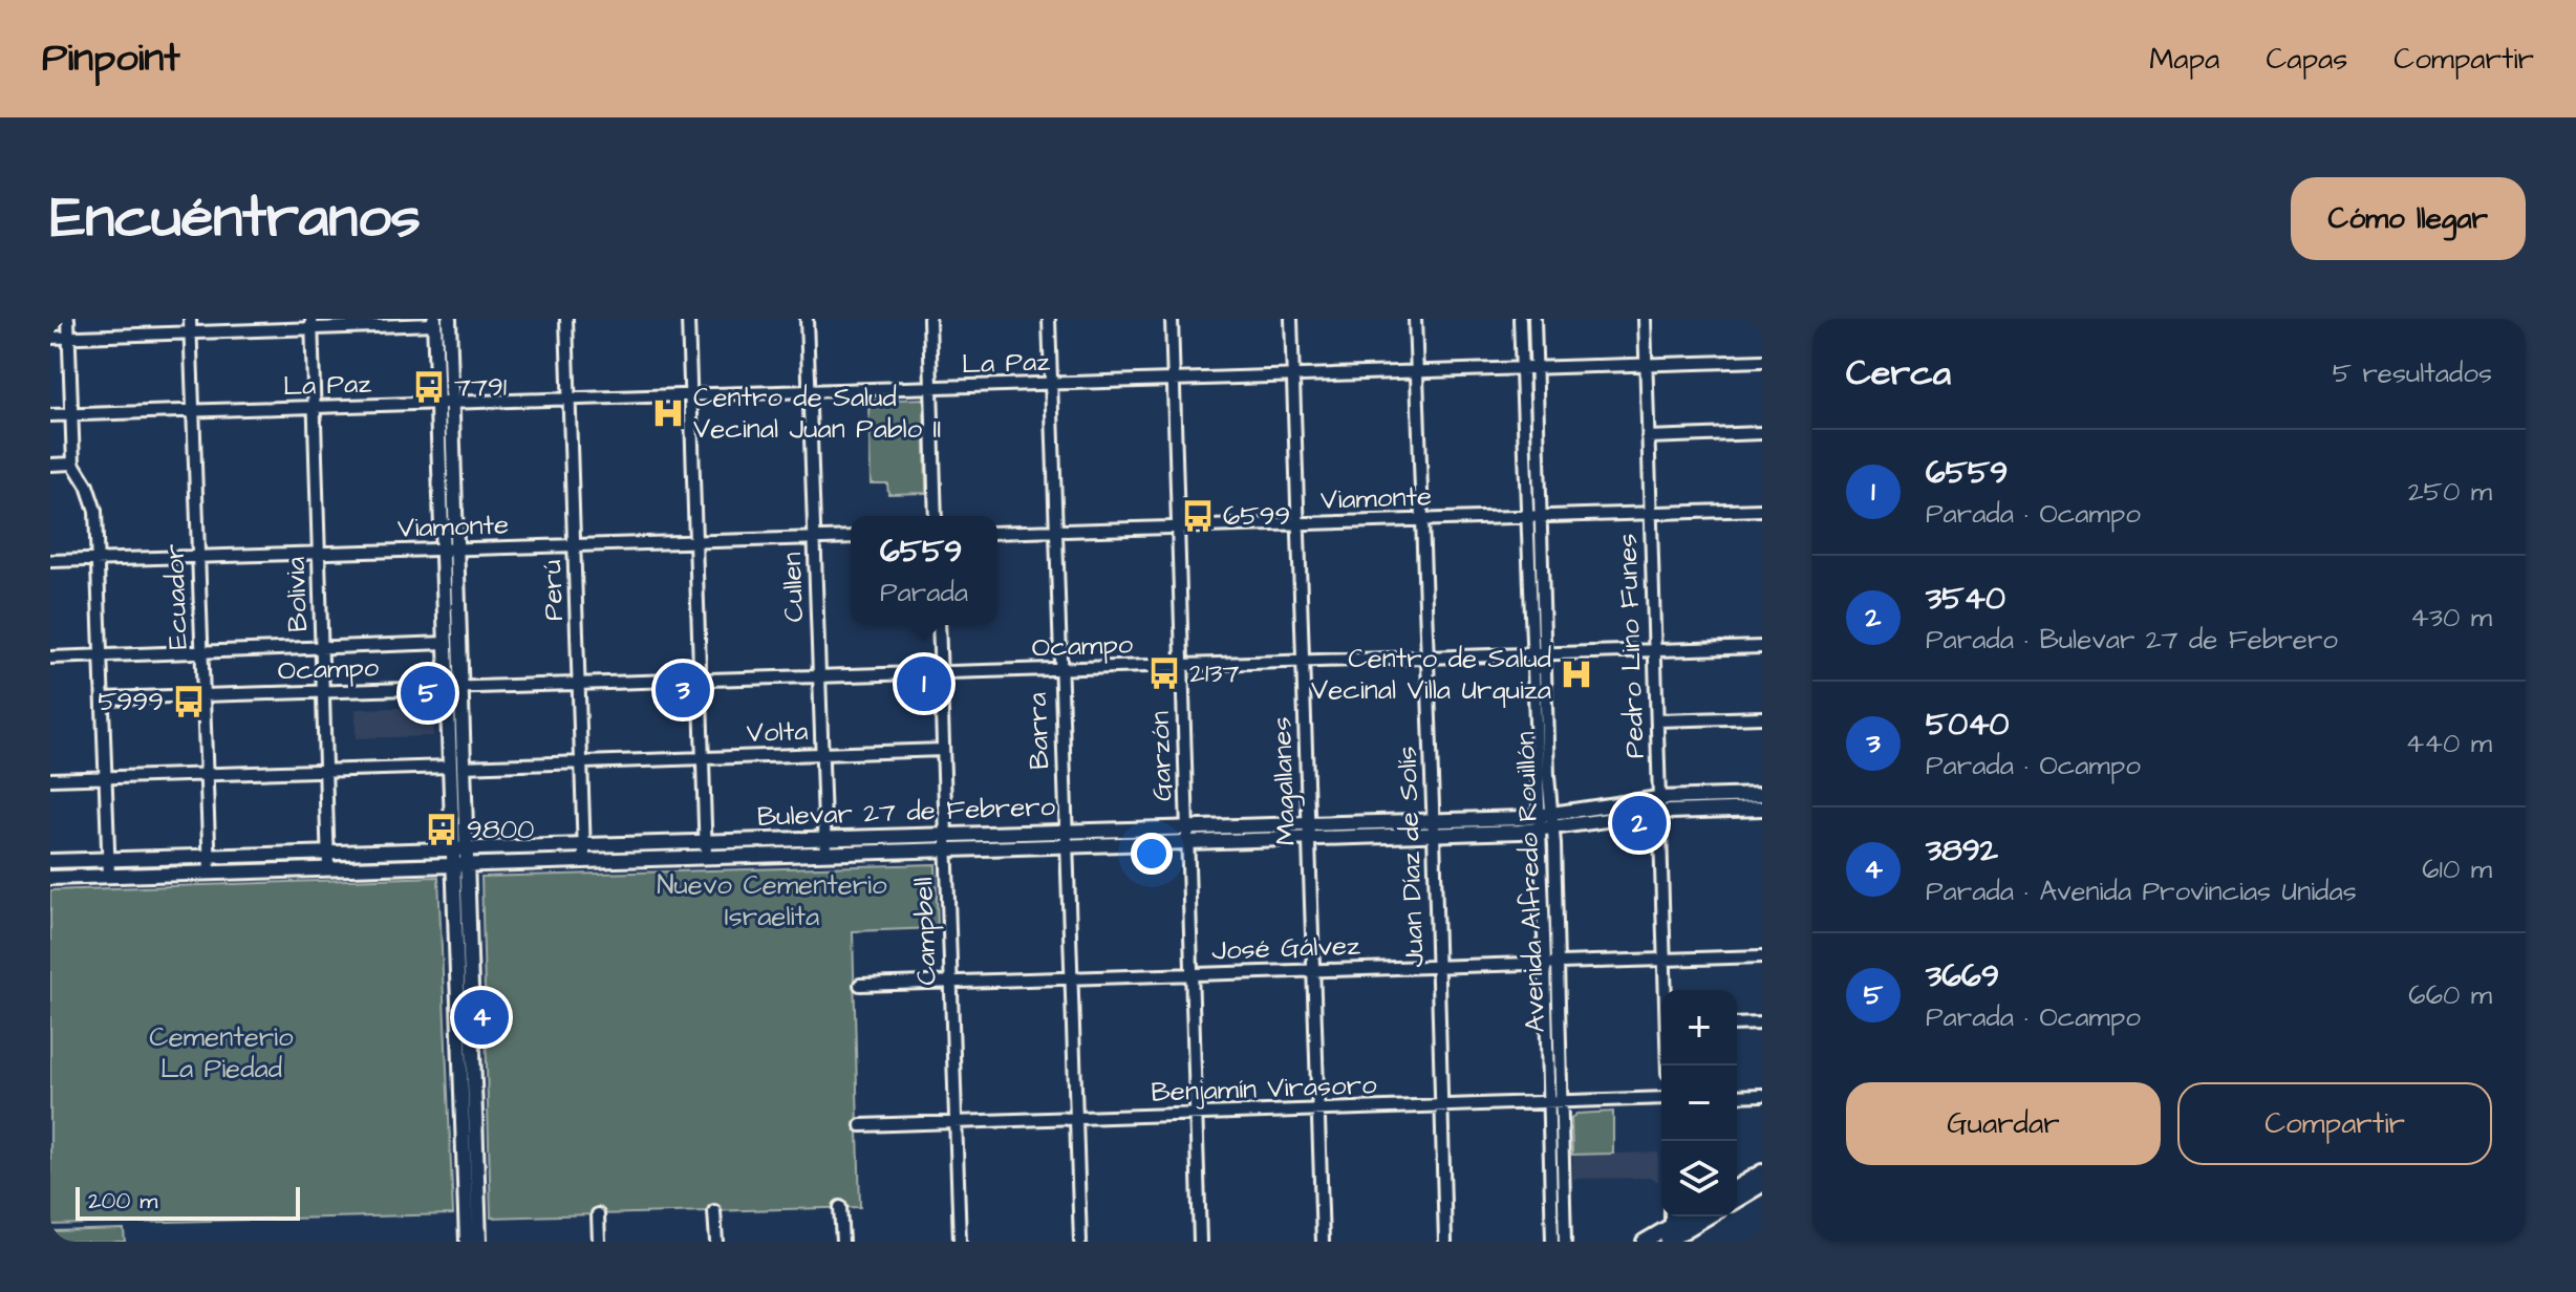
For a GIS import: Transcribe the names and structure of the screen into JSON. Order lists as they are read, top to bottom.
{
  "streets": {
    "main road": ["Bulevar 27 de Febrero"],
    "street": [
      "La Paz",
      "Viamonte",
      "Cullen",
      "Perú",
      "Bolivia",
      "Ecuador",
      "Ocampo",
      "Pedro Lino Funes",
      "Barra",
      "Volta",
      "Garzón",
      "Magallanes",
      "Juan Díaz de Solís",
      "Avenida Alfredo Rouillón",
      "Campbell",
      "José Gálvez",
      "Benjamín Virasoro"
    ]
  },
  "crossings": [
    ["La Paz", "Cullen"],
    ["La Paz", "Perú"],
    ["La Paz", "Bolivia"],
    ["La Paz", "Ecuador"],
    ["La Paz", "Pedro Lino Funes"],
    ["La Paz", "Barra"],
    ["La Paz", "Garzón"],
    ["La Paz", "Magallanes"],
    ["La Paz", "Juan Díaz de Solís"],
    ["La Paz", "Avenida Alfredo Rouillón"],
    ["Viamonte", "Cullen"],
    ["Viamonte", "Perú"],
    ["Viamonte", "Bolivia"],
    ["Viamonte", "Ecuador"],
    ["Viamonte", "Pedro Lino Funes"],
    ["Viamonte", "Barra"],
    ["Viamonte", "Garzón"],
    ["Viamonte", "Magallanes"],
    ["Viamonte", "Juan Díaz de Solís"],
    ["Viamonte", "Avenida Alfredo Rouillón"],
    ["Cullen", "Ocampo"],
    ["Cullen", "Volta"],
    ["Cullen", "Bulevar 27 de Febrero"],
    ["Perú", "Ocampo"],
    ["Perú", "Volta"],
    ["Perú", "Bulevar 27 de Febrero"],
    ["Bolivia", "Ocampo"],
    ["Bolivia", "Volta"],
    ["Bolivia", "Bulevar 27 de Febrero"],
    ["Ecuador", "Ocampo"],
    ["Ecuador", "Volta"],
    ["Ecuador", "Bulevar 27 de Febrero"],
    ["Ocampo", "Pedro Lino Funes"],
    ["Ocampo", "Barra"],
    ["Ocampo", "Garzón"],
    ["Ocampo", "Magallanes"],
    ["Ocampo", "Juan Díaz de Solís"],
    ["Ocampo", "Avenida Alfredo Rouillón"],
    ["Ocampo", "Campbell"],
    ["Pedro Lino Funes", "Bulevar 27 de Febrero"],
    ["Pedro Lino Funes", "José Gálvez"],
    ["Barra", "Bulevar 27 de Febrero"],
    ["Barra", "José Gálvez"],
    ["Barra", "Benjamín Virasoro"],
    ["Volta", "Campbell"],
    ["Garzón", "Bulevar 27 de Febrero"],
    ["Garzón", "José Gálvez"],
    ["Garzón", "Benjamín Virasoro"],
    ["Magallanes", "Bulevar 27 de Febrero"],
    ["Magallanes", "José Gálvez"],
    ["Magallanes", "Benjamín Virasoro"],
    ["Bulevar 27 de Febrero", "Juan Díaz de Solís"],
    ["Bulevar 27 de Febrero", "Avenida Alfredo Rouillón"],
    ["Bulevar 27 de Febrero", "Campbell"],
    ["Juan Díaz de Solís", "José Gálvez"],
    ["Juan Díaz de Solís", "Benjamín Virasoro"],
    ["Avenida Alfredo Rouillón", "José Gálvez"],
    ["Avenida Alfredo Rouillón", "Benjamín Virasoro"],
    ["Campbell", "José Gálvez"],
    ["Campbell", "Benjamín Virasoro"]
  ],
  "parks": ["Nuevo Cementerio Israelita", "Cementerio La Piedad"],
  "places": {
    "bus stop": [
      "7791",
      "6599",
      "2137",
      "5999",
      "9800"
    ],
    "hospital": ["Centro de Salud Vecinal Juan Pablo II", "Centro de Salud Vecinal Villa Urquiza"]
  },
  "scale_bar": "200 m",
  "page": {
    "header": "Pinpoint",
    "nav": ["Mapa", "Capas", "Compartir"],
    "title": "Encuéntranos",
    "buttons": [
      "Cómo llegar",
      ["Guardar", "Compartir"]
    ],
    "heading": ["Cerca", "5 resultados"],
    "list": [
      {
        "mark": "1",
        "name": "6559",
        "note": "Parada · Ocampo",
        "value": "250 m"
      },
      {
        "mark": "2",
        "name": "3540",
        "note": "Parada · Bulevar 27 de Febrero",
        "value": "430 m"
      },
      {
        "mark": "3",
        "name": "5040",
        "note": "Parada · Ocampo",
        "value": "440 m"
      },
      {
        "mark": "4",
        "name": "3892",
        "note": "Parada · Avenida Provincias Unidas",
        "value": "610 m"
      },
      {
        "mark": "5",
        "name": "3669",
        "note": "Parada · Ocampo",
        "value": "660 m"
      }
    ],
    "popup": ["6559", "Parada"],
    "pins": [
      "1",
      "3",
      "5",
      "2",
      "4"
    ],
    "map_buttons": ["+", "−"],
    "scale": "200 m"
  }
}
